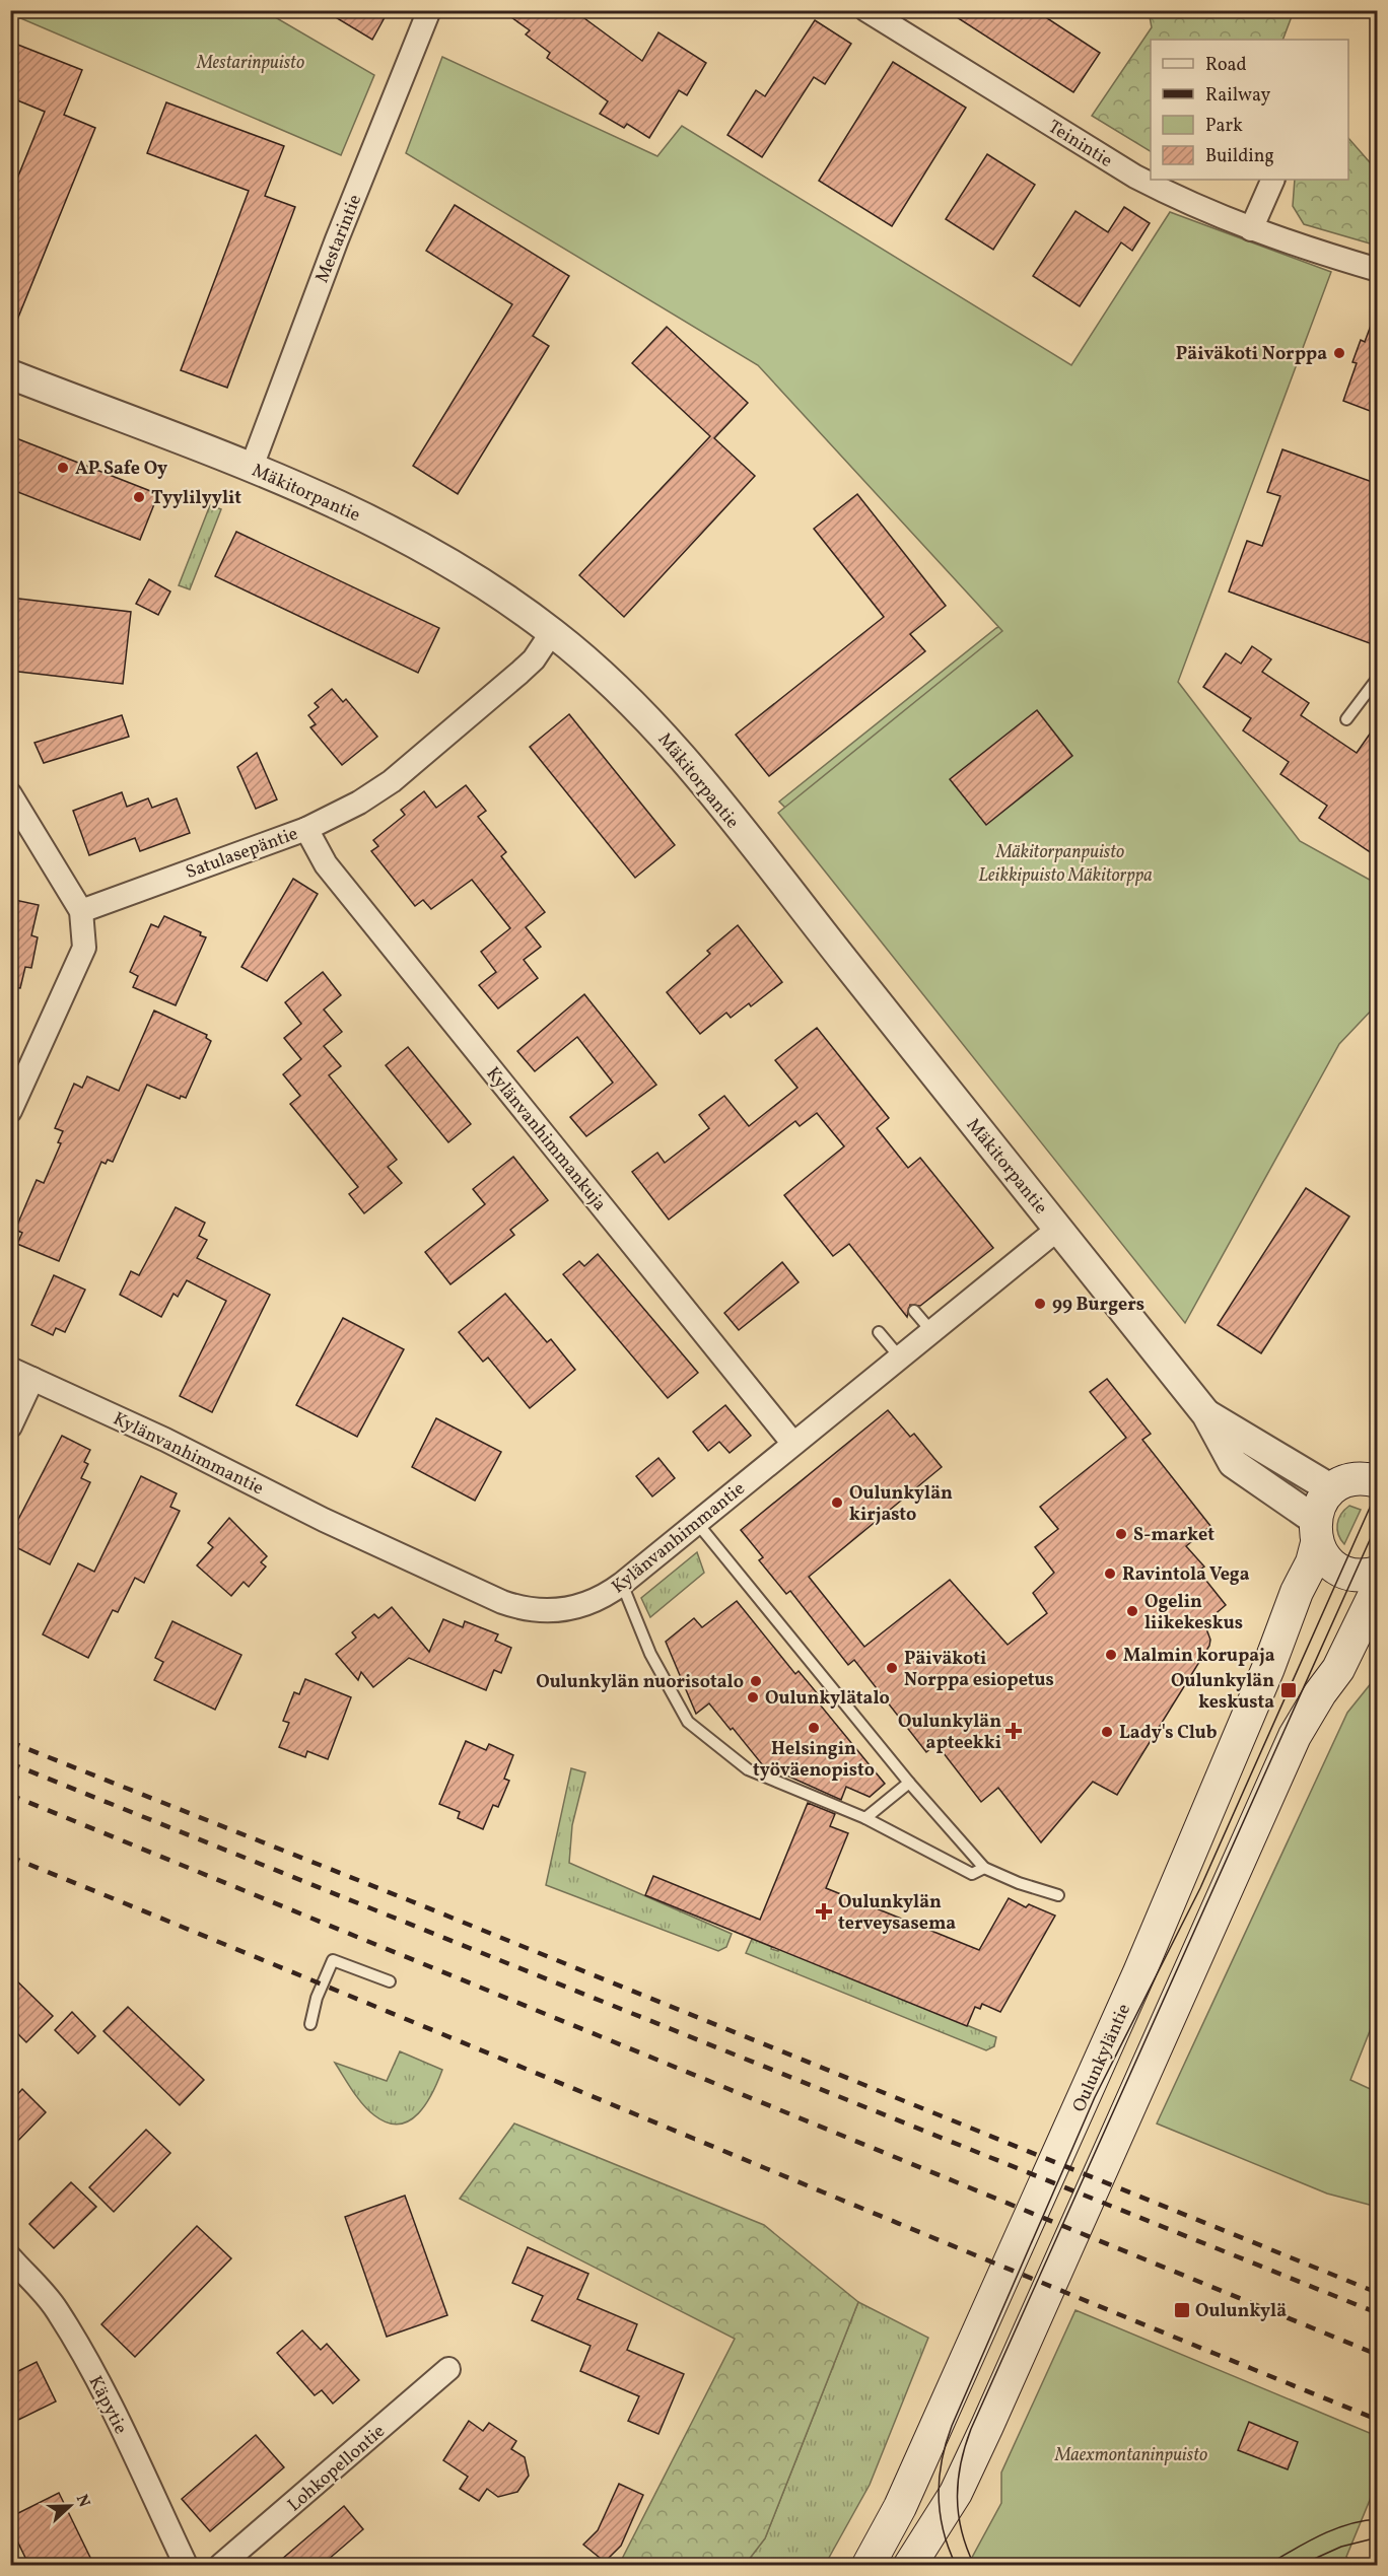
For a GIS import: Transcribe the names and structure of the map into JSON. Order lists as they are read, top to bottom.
{
  "streets": {
    "main road": ["Oulunkyläntie"],
    "street": [
      "Teinintie",
      "Mestarintie",
      "Mäkitorpantie",
      "Satulasepäntie",
      "Kylänvanhimmankuja",
      "Kylänvanhimmantie",
      "Käpytie",
      "Lohkopellontie"
    ]
  },
  "crossings": [
    ["Mestarintie", "Mäkitorpantie"],
    ["Mäkitorpantie", "Satulasepäntie"],
    ["Mäkitorpantie", "Kylänvanhimmantie"],
    ["Mäkitorpantie", "Oulunkyläntie"],
    ["Satulasepäntie", "Kylänvanhimmankuja"],
    ["Kylänvanhimmankuja", "Kylänvanhimmantie"]
  ],
  "parks": [
    "Mestarinpuisto",
    "Mäkitorpanpuisto",
    "Leikkipuisto Mäkitorppa",
    "Maexmontaninpuisto"
  ],
  "places": {
    "other": [
      "Päiväkoti Norppa",
      "AP Safe Oy",
      "Tyylilyylit",
      "99 Burgers",
      "Oulunkylän kirjasto",
      "S-market",
      "Ravintola Vega",
      "Ogelin liikekeskus",
      "Malmin korupaja",
      "Päiväkoti Norppa esiopetus",
      "Oulunkylän nuorisotalo",
      "Oulunkylätalo",
      "Helsingin työväenopisto",
      "Lady's Club"
    ],
    "transit": ["Oulunkylän keskusta", "Oulunkylä"],
    "health": ["Oulunkylän apteekki", "Oulunkylän terveysasema"]
  },
  "legend": [
    "Road",
    "Railway",
    "Park",
    "Building"
  ],
  "north": "right"
}
